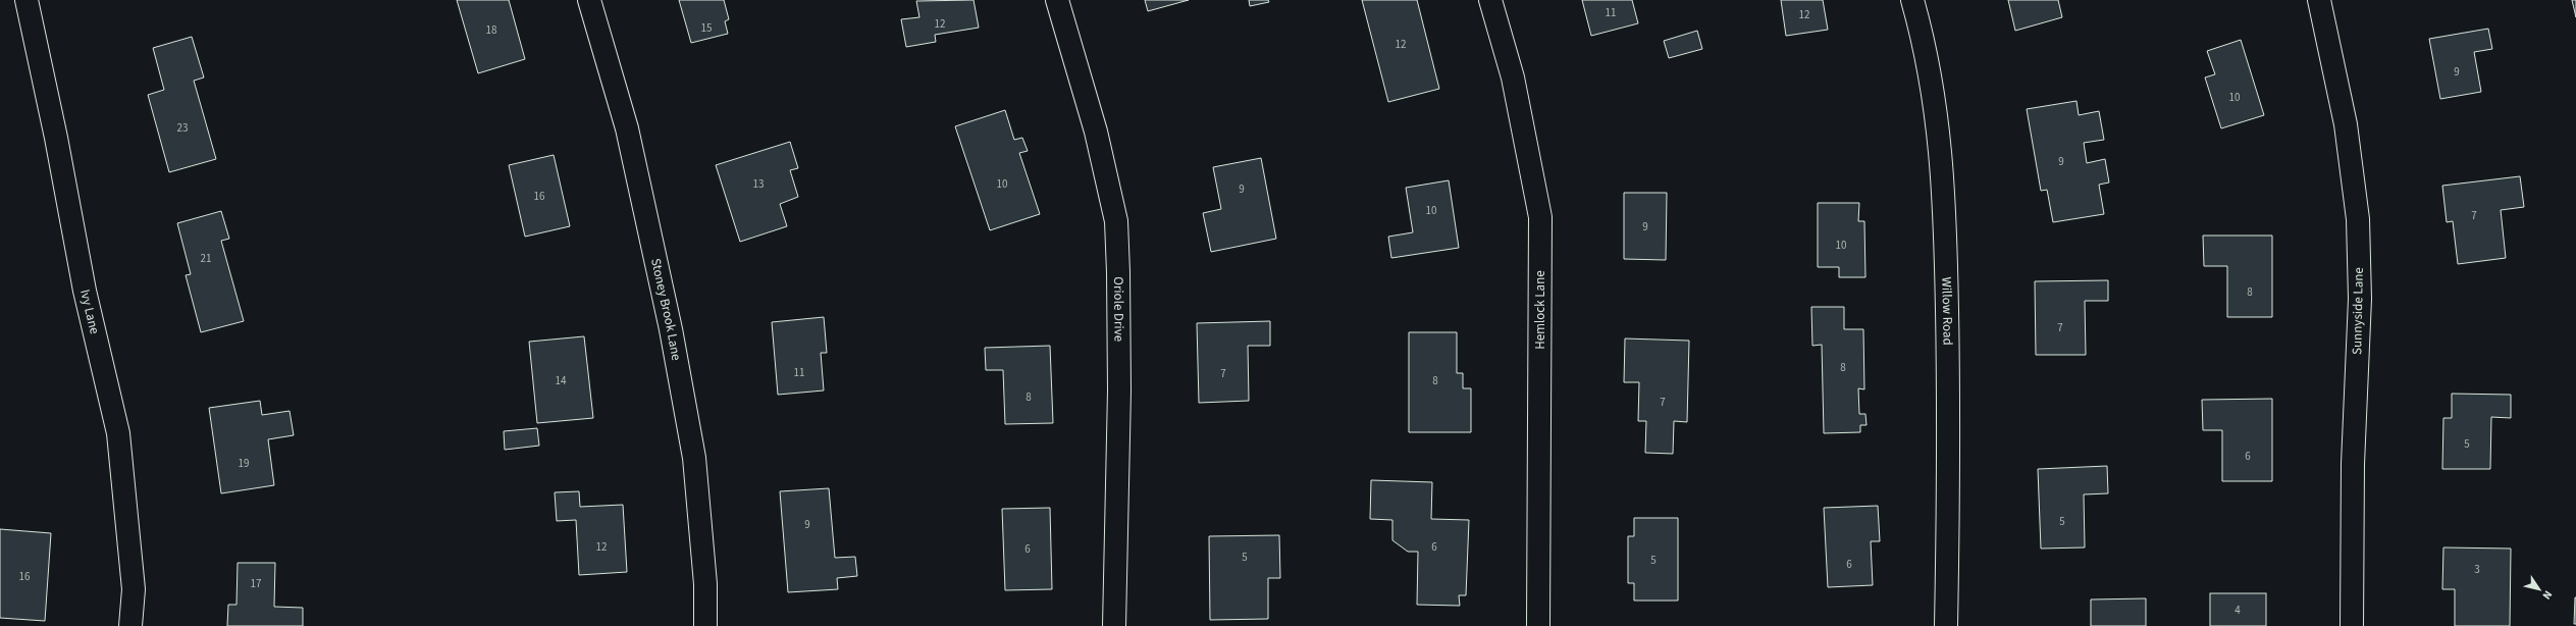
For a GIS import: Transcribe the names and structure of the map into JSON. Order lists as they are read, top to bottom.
{
  "streets": {
    "street": [
      "Oriole Drive",
      "Stoney Brook Lane",
      "Hemlock Lane",
      "Willow Road",
      "Sunnyside Lane",
      "Ivy Lane"
    ]
  },
  "house_numbers": [
    "11",
    "12",
    "12",
    "15",
    "18",
    "12",
    "9",
    "10",
    "23",
    "9",
    "13",
    "10",
    "9",
    "16",
    "10",
    "7",
    "9",
    "10",
    "21",
    "8",
    "7",
    "8",
    "11",
    "7",
    "14",
    "8",
    "8",
    "7",
    "5",
    "6",
    "19",
    "5",
    "9",
    "12",
    "6",
    "6",
    "5",
    "5",
    "6",
    "3",
    "16",
    "17",
    "4"
  ],
  "north": "bottom right"
}
